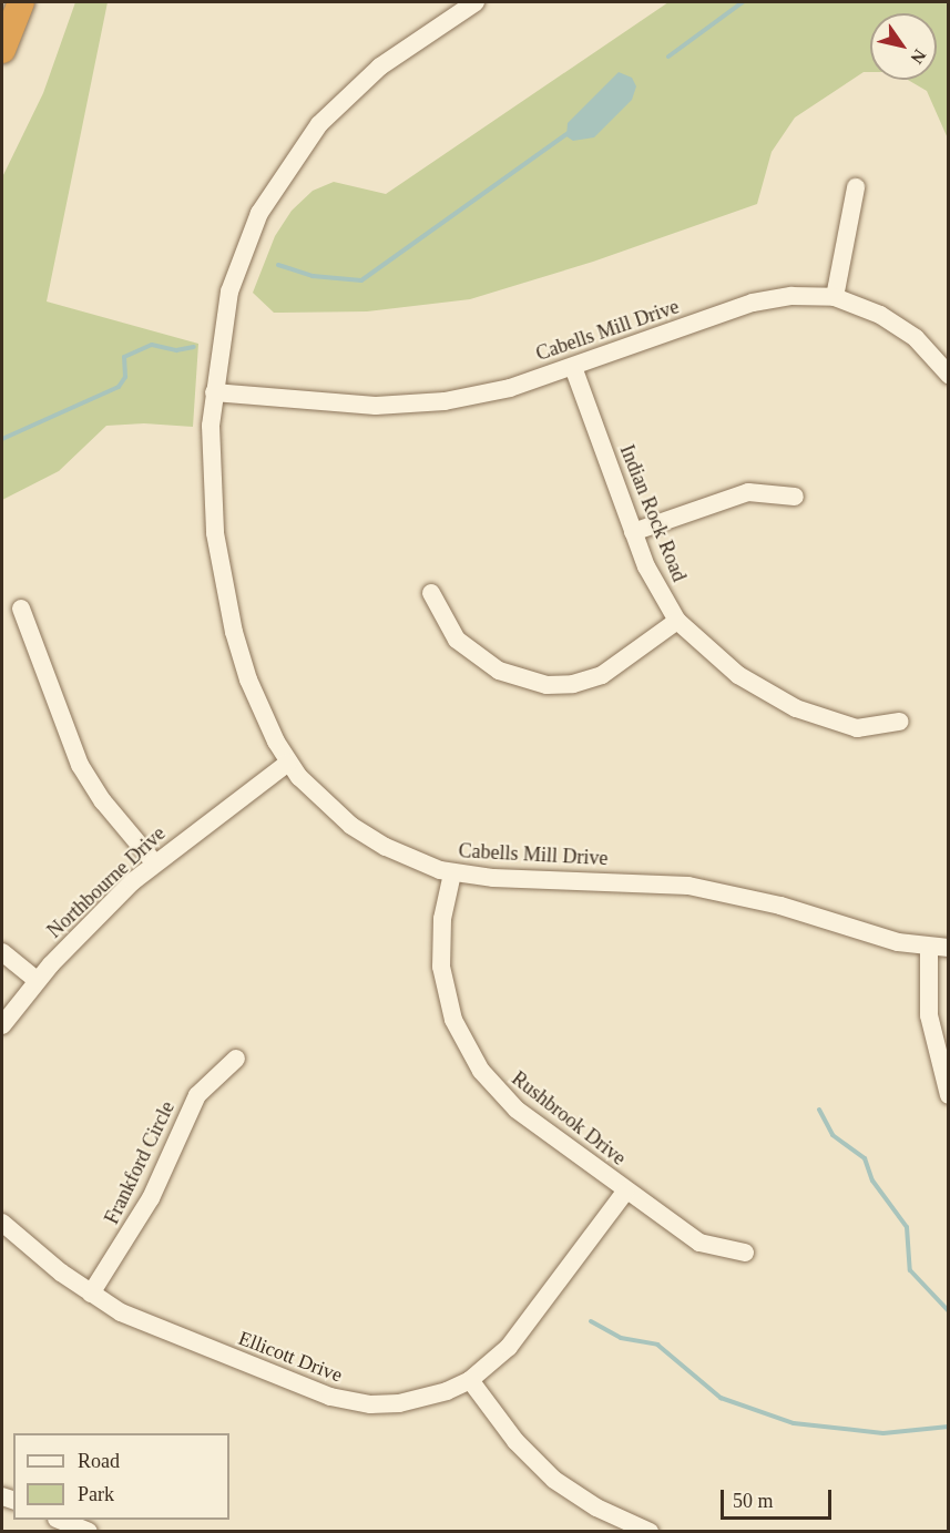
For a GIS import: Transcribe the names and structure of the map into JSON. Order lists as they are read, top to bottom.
{
  "streets": {
    "street": [
      "Cabells Mill Drive",
      "Indian Rock Road",
      "Northbourne Drive",
      "Rushbrook Drive",
      "Frankford Circle",
      "Ellicott Drive"
    ]
  },
  "crossings": [
    ["Cabells Mill Drive", "Indian Rock Road"],
    ["Cabells Mill Drive", "Northbourne Drive"],
    ["Cabells Mill Drive", "Rushbrook Drive"],
    ["Rushbrook Drive", "Ellicott Drive"],
    ["Frankford Circle", "Ellicott Drive"]
  ],
  "legend": ["Road", "Park"],
  "scale_bar": "50 m",
  "north": "bottom right"
}
